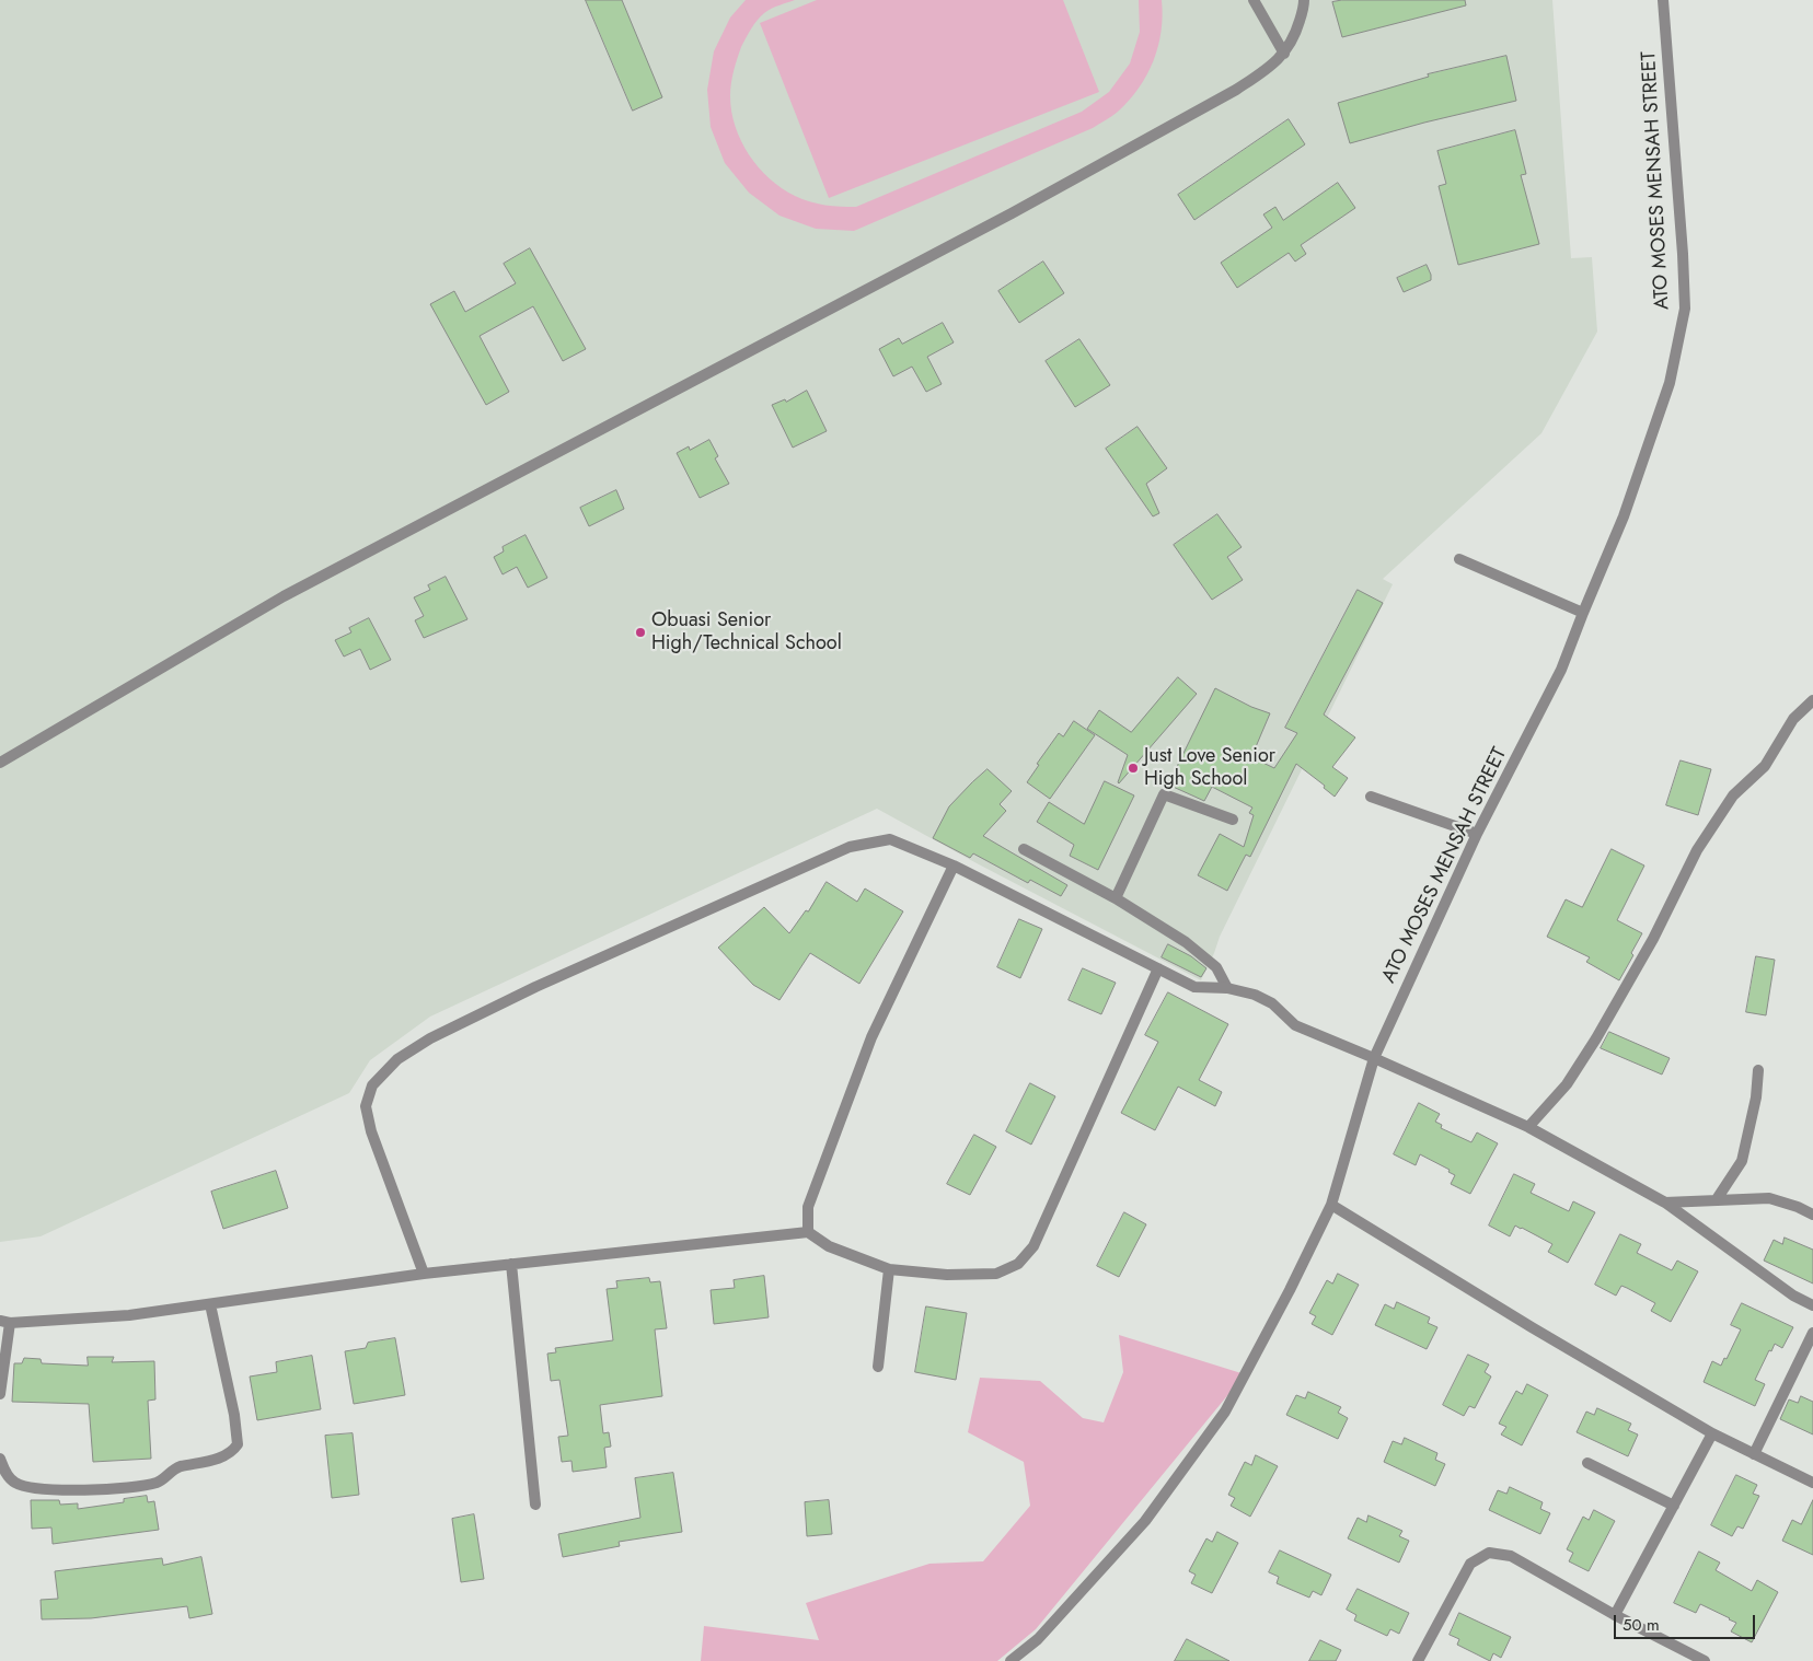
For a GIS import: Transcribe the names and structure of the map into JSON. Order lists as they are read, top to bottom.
{
  "streets": {
    "street": ["ATO MOSES MENSAH STREET"]
  },
  "places": ["Obuasi Senior High/Technical School", "Just Love Senior High School"],
  "scale_bar": "50 m"
}
